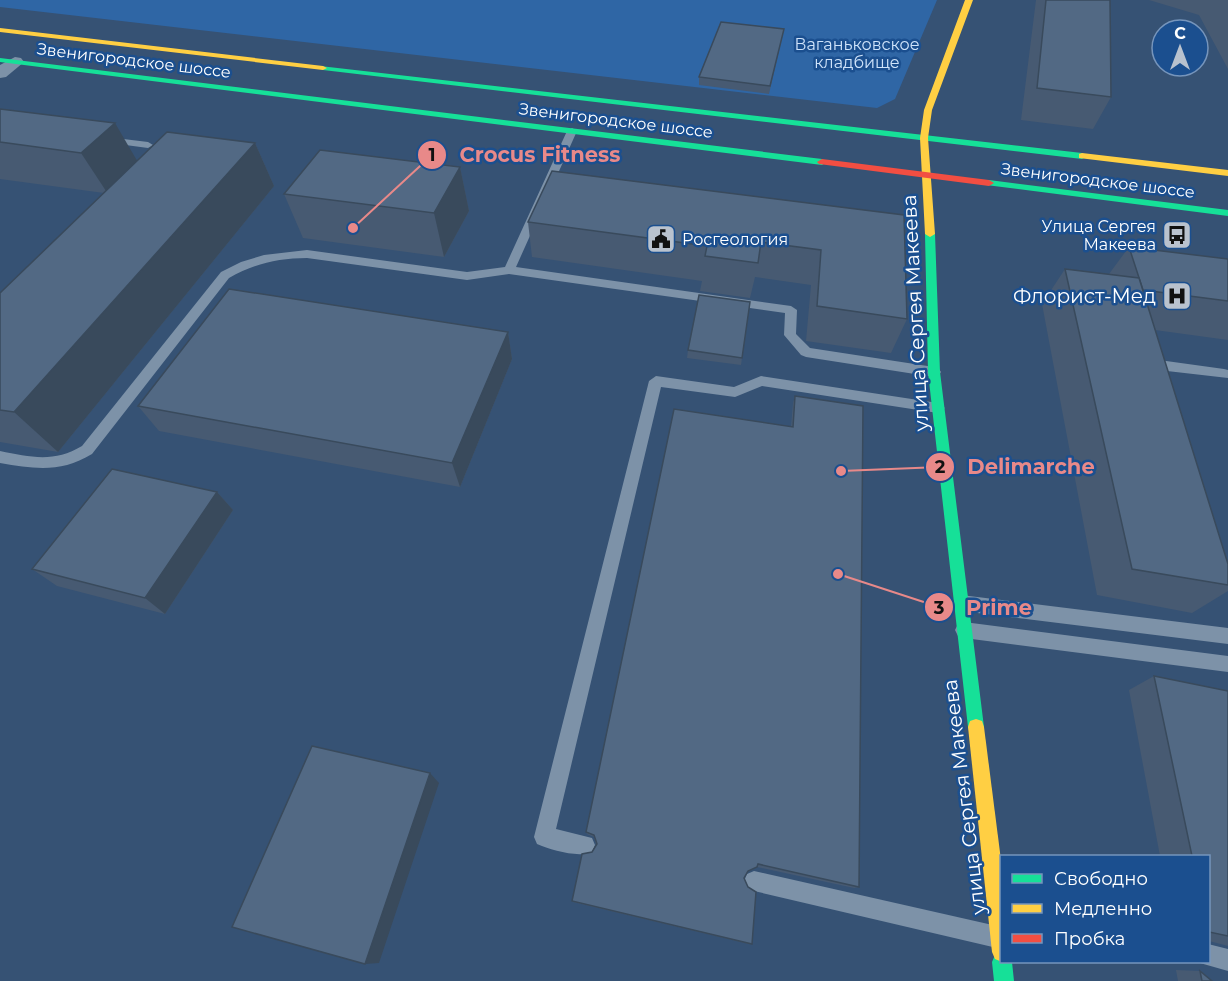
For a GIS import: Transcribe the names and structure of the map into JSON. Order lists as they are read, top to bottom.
{
  "streets": {
    "main road": ["Звенигородское шоссе", "улица Сергея Макеева"]
  },
  "crossings": [
    ["Звенигородское шоссе", "улица Сергея Макеева"]
  ],
  "parks": ["Ваганьковское кладбище"],
  "places": {
    "other": ["Crocus Fitness", "Delimarche", "Prime"],
    "bus stop": ["Улица Сергея Макеева"],
    "public building": ["Росгеология"],
    "hospital": ["Флорист-Мед"]
  },
  "legend": ["Свободно", "Медленно", "Пробка"],
  "north": "top"
}
